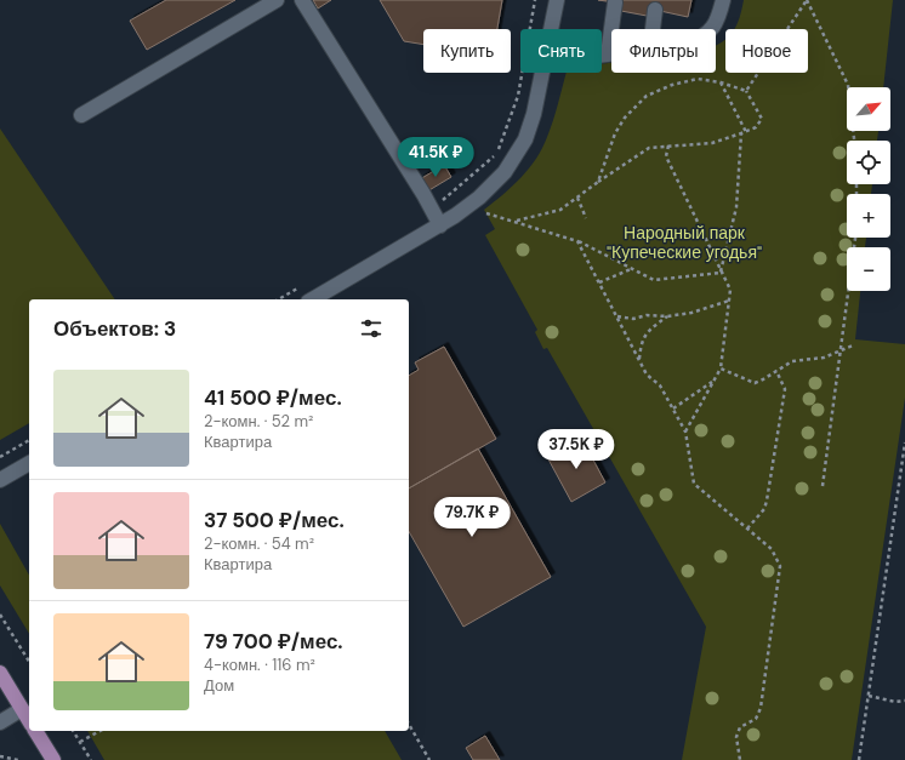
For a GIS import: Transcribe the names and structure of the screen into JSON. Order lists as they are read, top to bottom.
{
  "parks": ["Народный парк \"Купеческие угодья\""],
  "north": "top right",
  "page": {
    "chip": [
      "Купить",
      "Снять",
      "Фильтры",
      "Новое"
    ],
    "map_buttons": ["+", "−"],
    "price": ["41.5K ₽", "37.5K ₽", "79.7K ₽"],
    "heading": "Объектов: 3",
    "list": [
      {
        "name": "41 500 ₽/мес.",
        "note": "2-комн. · 52 m² · Квартира"
      },
      {
        "name": "37 500 ₽/мес.",
        "note": "2-комн. · 54 m² · Квартира"
      },
      {
        "name": "79 700 ₽/мес.",
        "note": "4-комн. · 116 m² · Дом"
      }
    ]
  }
}
